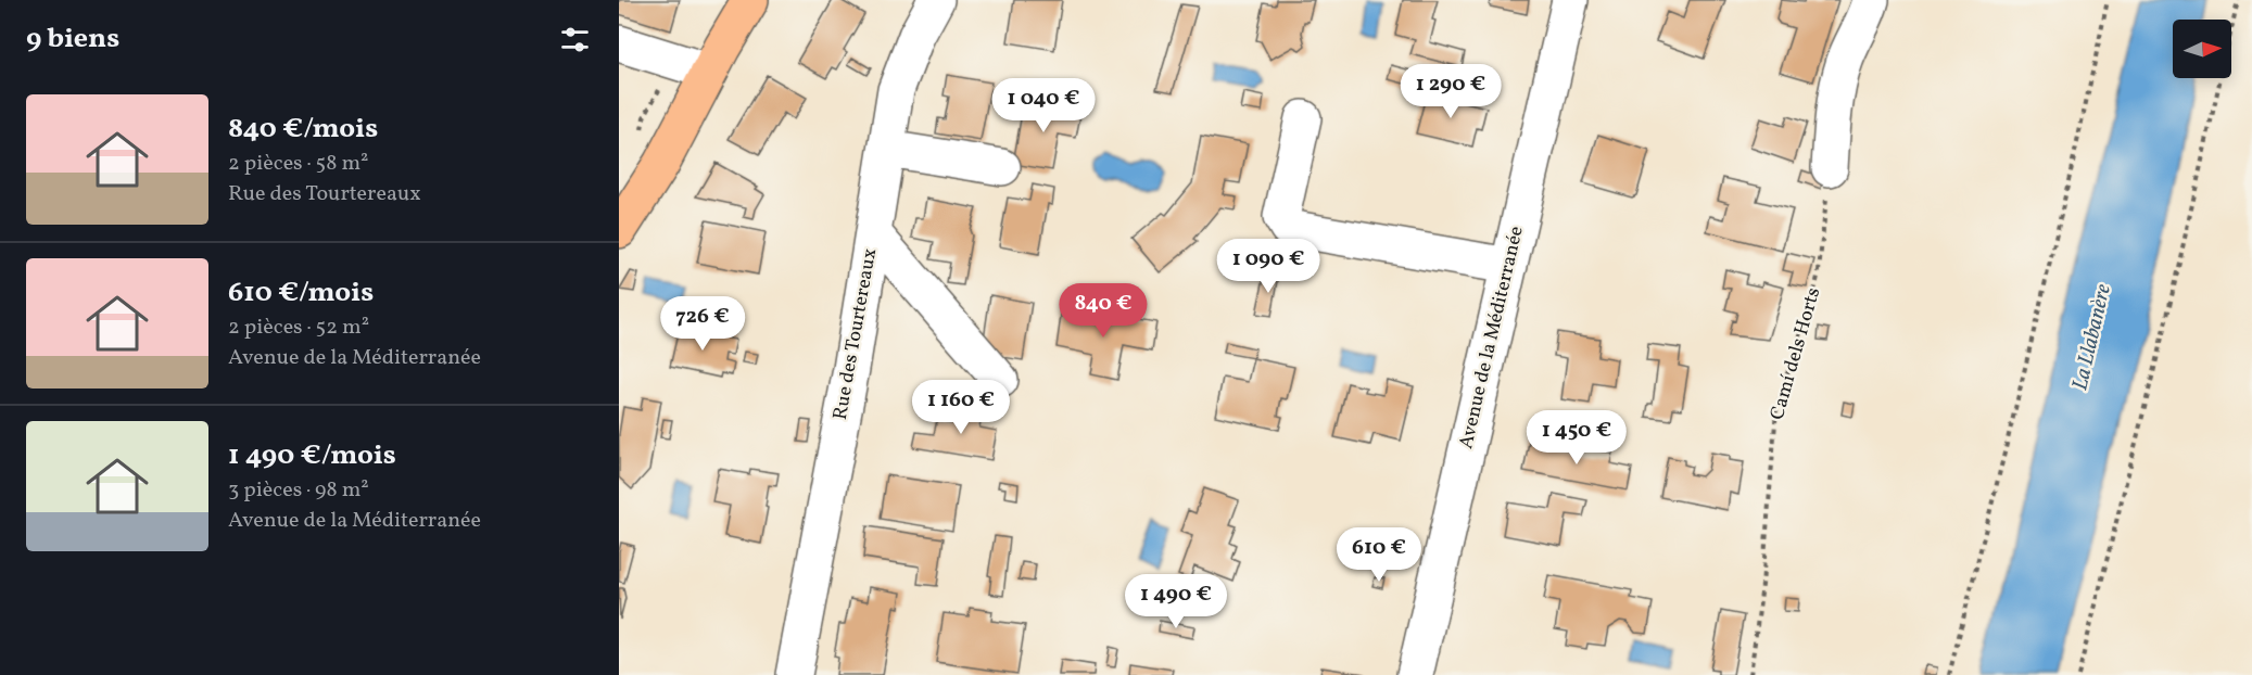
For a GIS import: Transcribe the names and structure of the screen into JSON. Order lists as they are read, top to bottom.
{
  "streets": {
    "street": ["Rue des Tourtereaux", "Avenue de la Méditerranée"],
    "path": ["Camí dels Horts"]
  },
  "water": ["La Llabanère"],
  "north": "right",
  "page": {
    "heading": "9 biens",
    "price": [
      "1 290 €",
      "1 040 €",
      "1 090 €",
      "840 €",
      "726 €",
      "1 160 €",
      "1 450 €",
      "610 €",
      "1 490 €"
    ],
    "list": [
      {
        "name": "840 €/mois",
        "note": "2 pièces · 58 m² · Rue des Tourtereaux"
      },
      {
        "name": "610 €/mois",
        "note": "2 pièces · 52 m² · Avenue de la Méditerranée"
      },
      {
        "name": "1 490 €/mois",
        "note": "3 pièces · 98 m² · Avenue de la Méditerranée"
      }
    ]
  }
}
